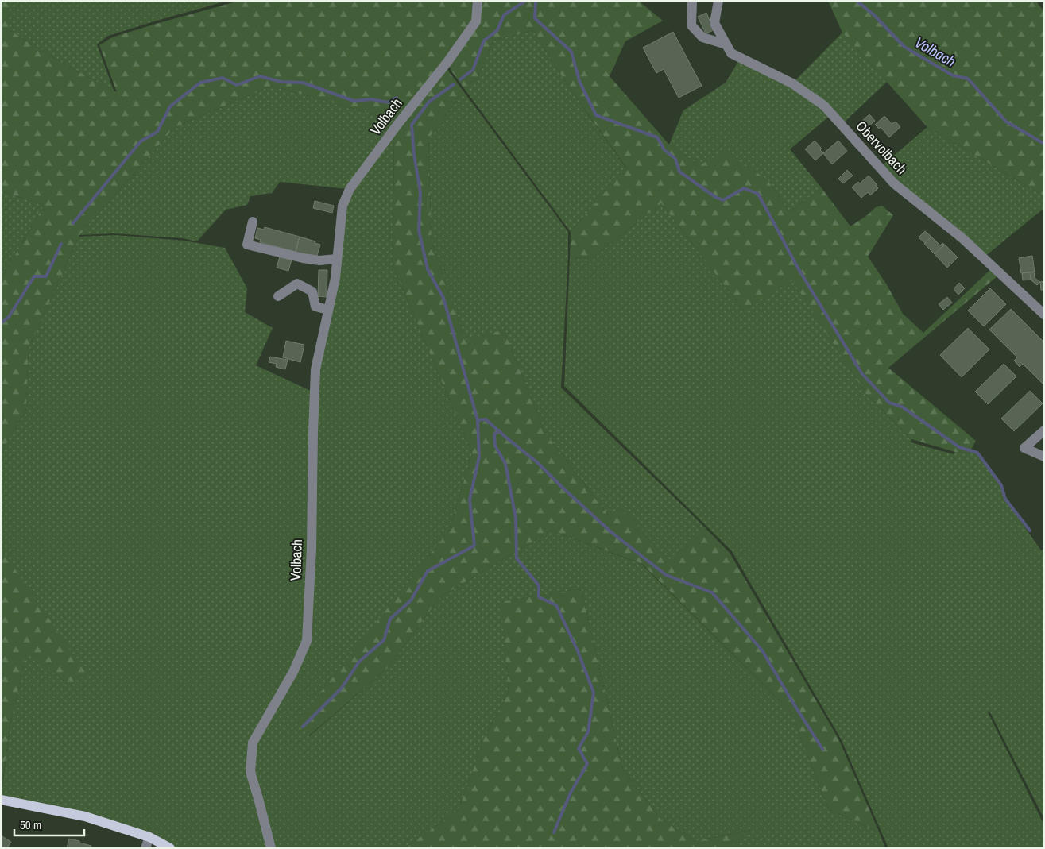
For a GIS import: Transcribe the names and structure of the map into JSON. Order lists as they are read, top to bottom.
{
  "streets": {
    "street": ["Volbach", "Obervolbach"]
  },
  "water": ["Volbach"],
  "scale_bar": "50 m"
}
